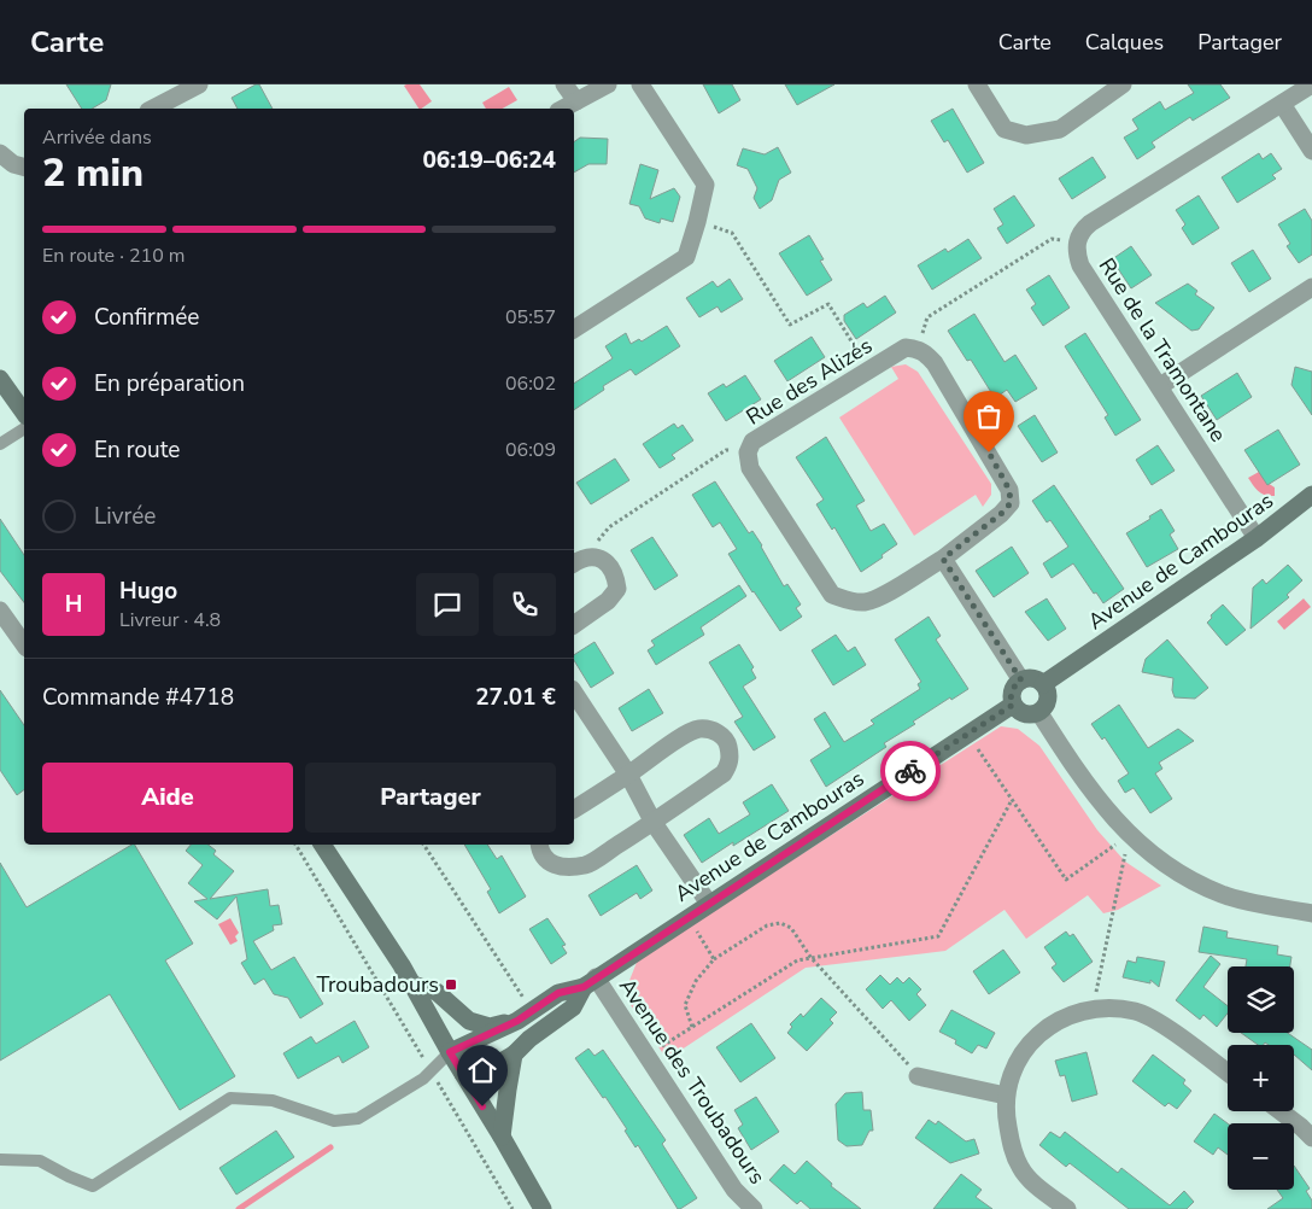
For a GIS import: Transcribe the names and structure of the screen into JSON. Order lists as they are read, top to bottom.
{
  "streets": {
    "street": [
      "Rue de la Tramontane",
      "Rue des Alizés",
      "Avenue de Cambouras",
      "Avenue des Troubadours"
    ]
  },
  "crossings": [
    ["Rue de la Tramontane", "Avenue de Cambouras"],
    ["Avenue de Cambouras", "Avenue des Troubadours"]
  ],
  "places": {
    "transit": ["Troubadours"]
  },
  "page": {
    "header": "Carte",
    "nav": ["Carte", "Calques", "Partager"],
    "heading": ["2 min", "Arrivée dans", "06:19–06:24"],
    "panel": [
      "Hugo",
      "Livreur · 4.8",
      "Commande #4718",
      "27.01 €"
    ],
    "bar": "En route · 210 m",
    "list": [
      ["Confirmée", "05:57"],
      ["En préparation", "06:02"],
      ["En route", "06:09"],
      "Livrée"
    ],
    "round": "H",
    "buttons": ["Aide", "Partager"],
    "map_buttons": ["+", "−"]
  }
}
